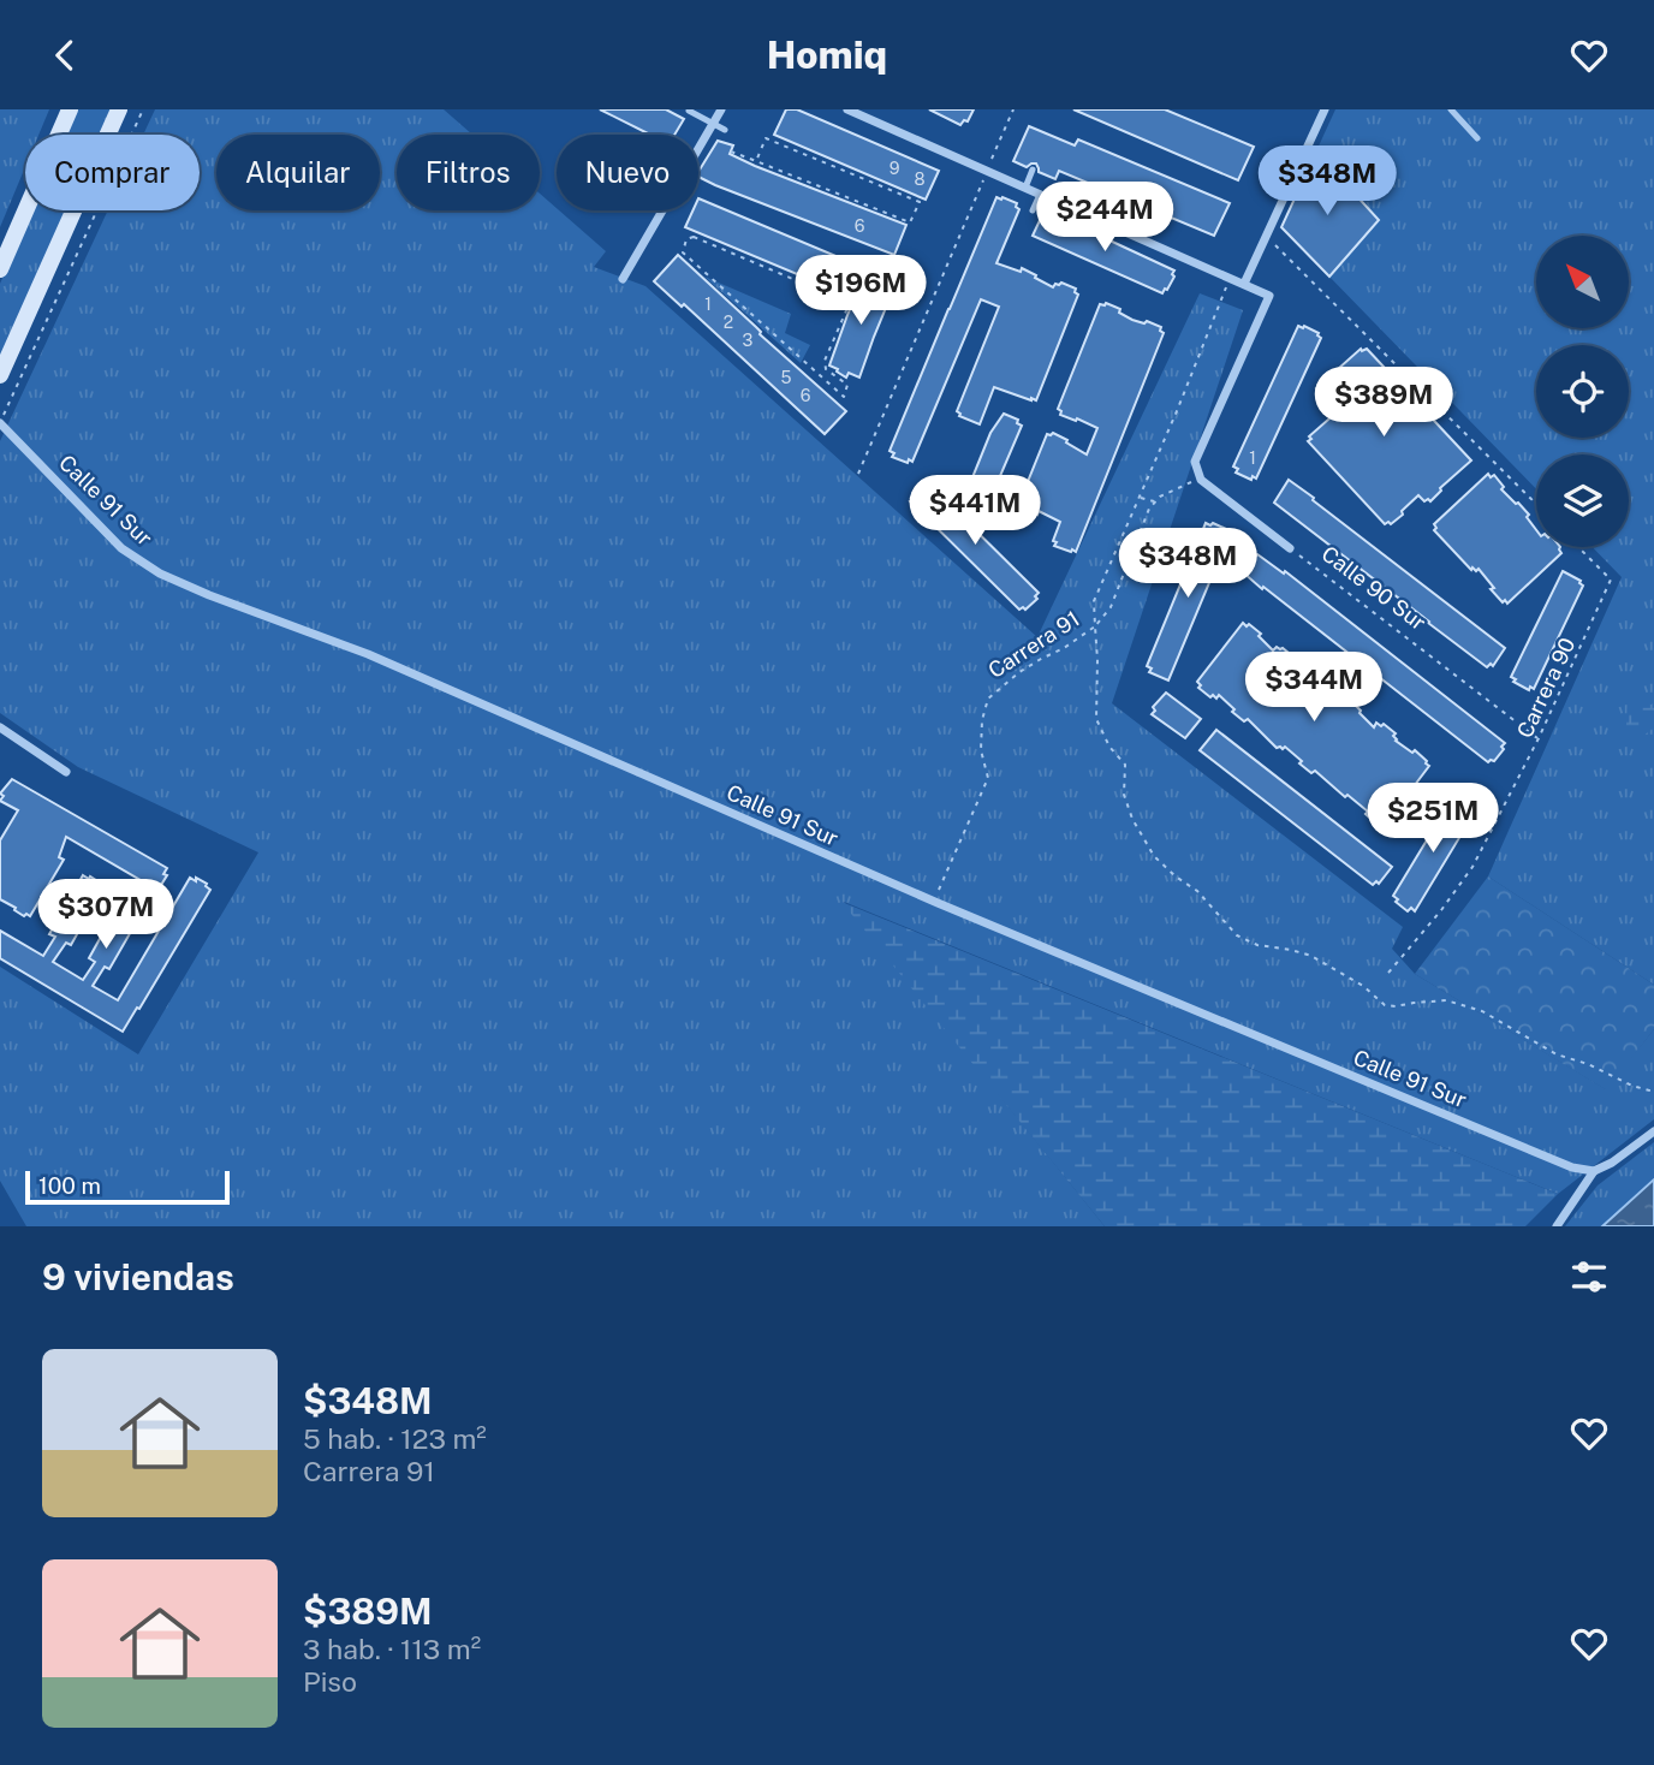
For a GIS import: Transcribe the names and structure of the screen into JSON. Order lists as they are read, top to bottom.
{
  "streets": {
    "street": ["Calle 91 Sur", "Calle 90 Sur"],
    "path": ["Carrera 91", "Carrera 90"]
  },
  "crossings": [
    ["Calle 91 Sur", "Carrera 91"],
    ["Calle 90 Sur", "Carrera 90"]
  ],
  "house_numbers": [
    "9",
    "8",
    "6",
    "1",
    "2",
    "3",
    "5",
    "6",
    "1"
  ],
  "scale_bar": "100 m",
  "north": "top left",
  "page": {
    "header": "Homiq",
    "chip": [
      "Comprar",
      "Alquilar",
      "Filtros",
      "Nuevo"
    ],
    "price": [
      "$348M",
      "$244M",
      "$196M",
      "$389M",
      "$441M",
      "$348M",
      "$344M",
      "$251M",
      "$307M"
    ],
    "scale": "100 m",
    "heading": "9 viviendas",
    "list": [
      {
        "name": "$348M",
        "note": "5 hab. · 123 m² · Carrera 91"
      },
      {
        "name": "$389M",
        "note": "3 hab. · 113 m² · Piso"
      }
    ]
  }
}
